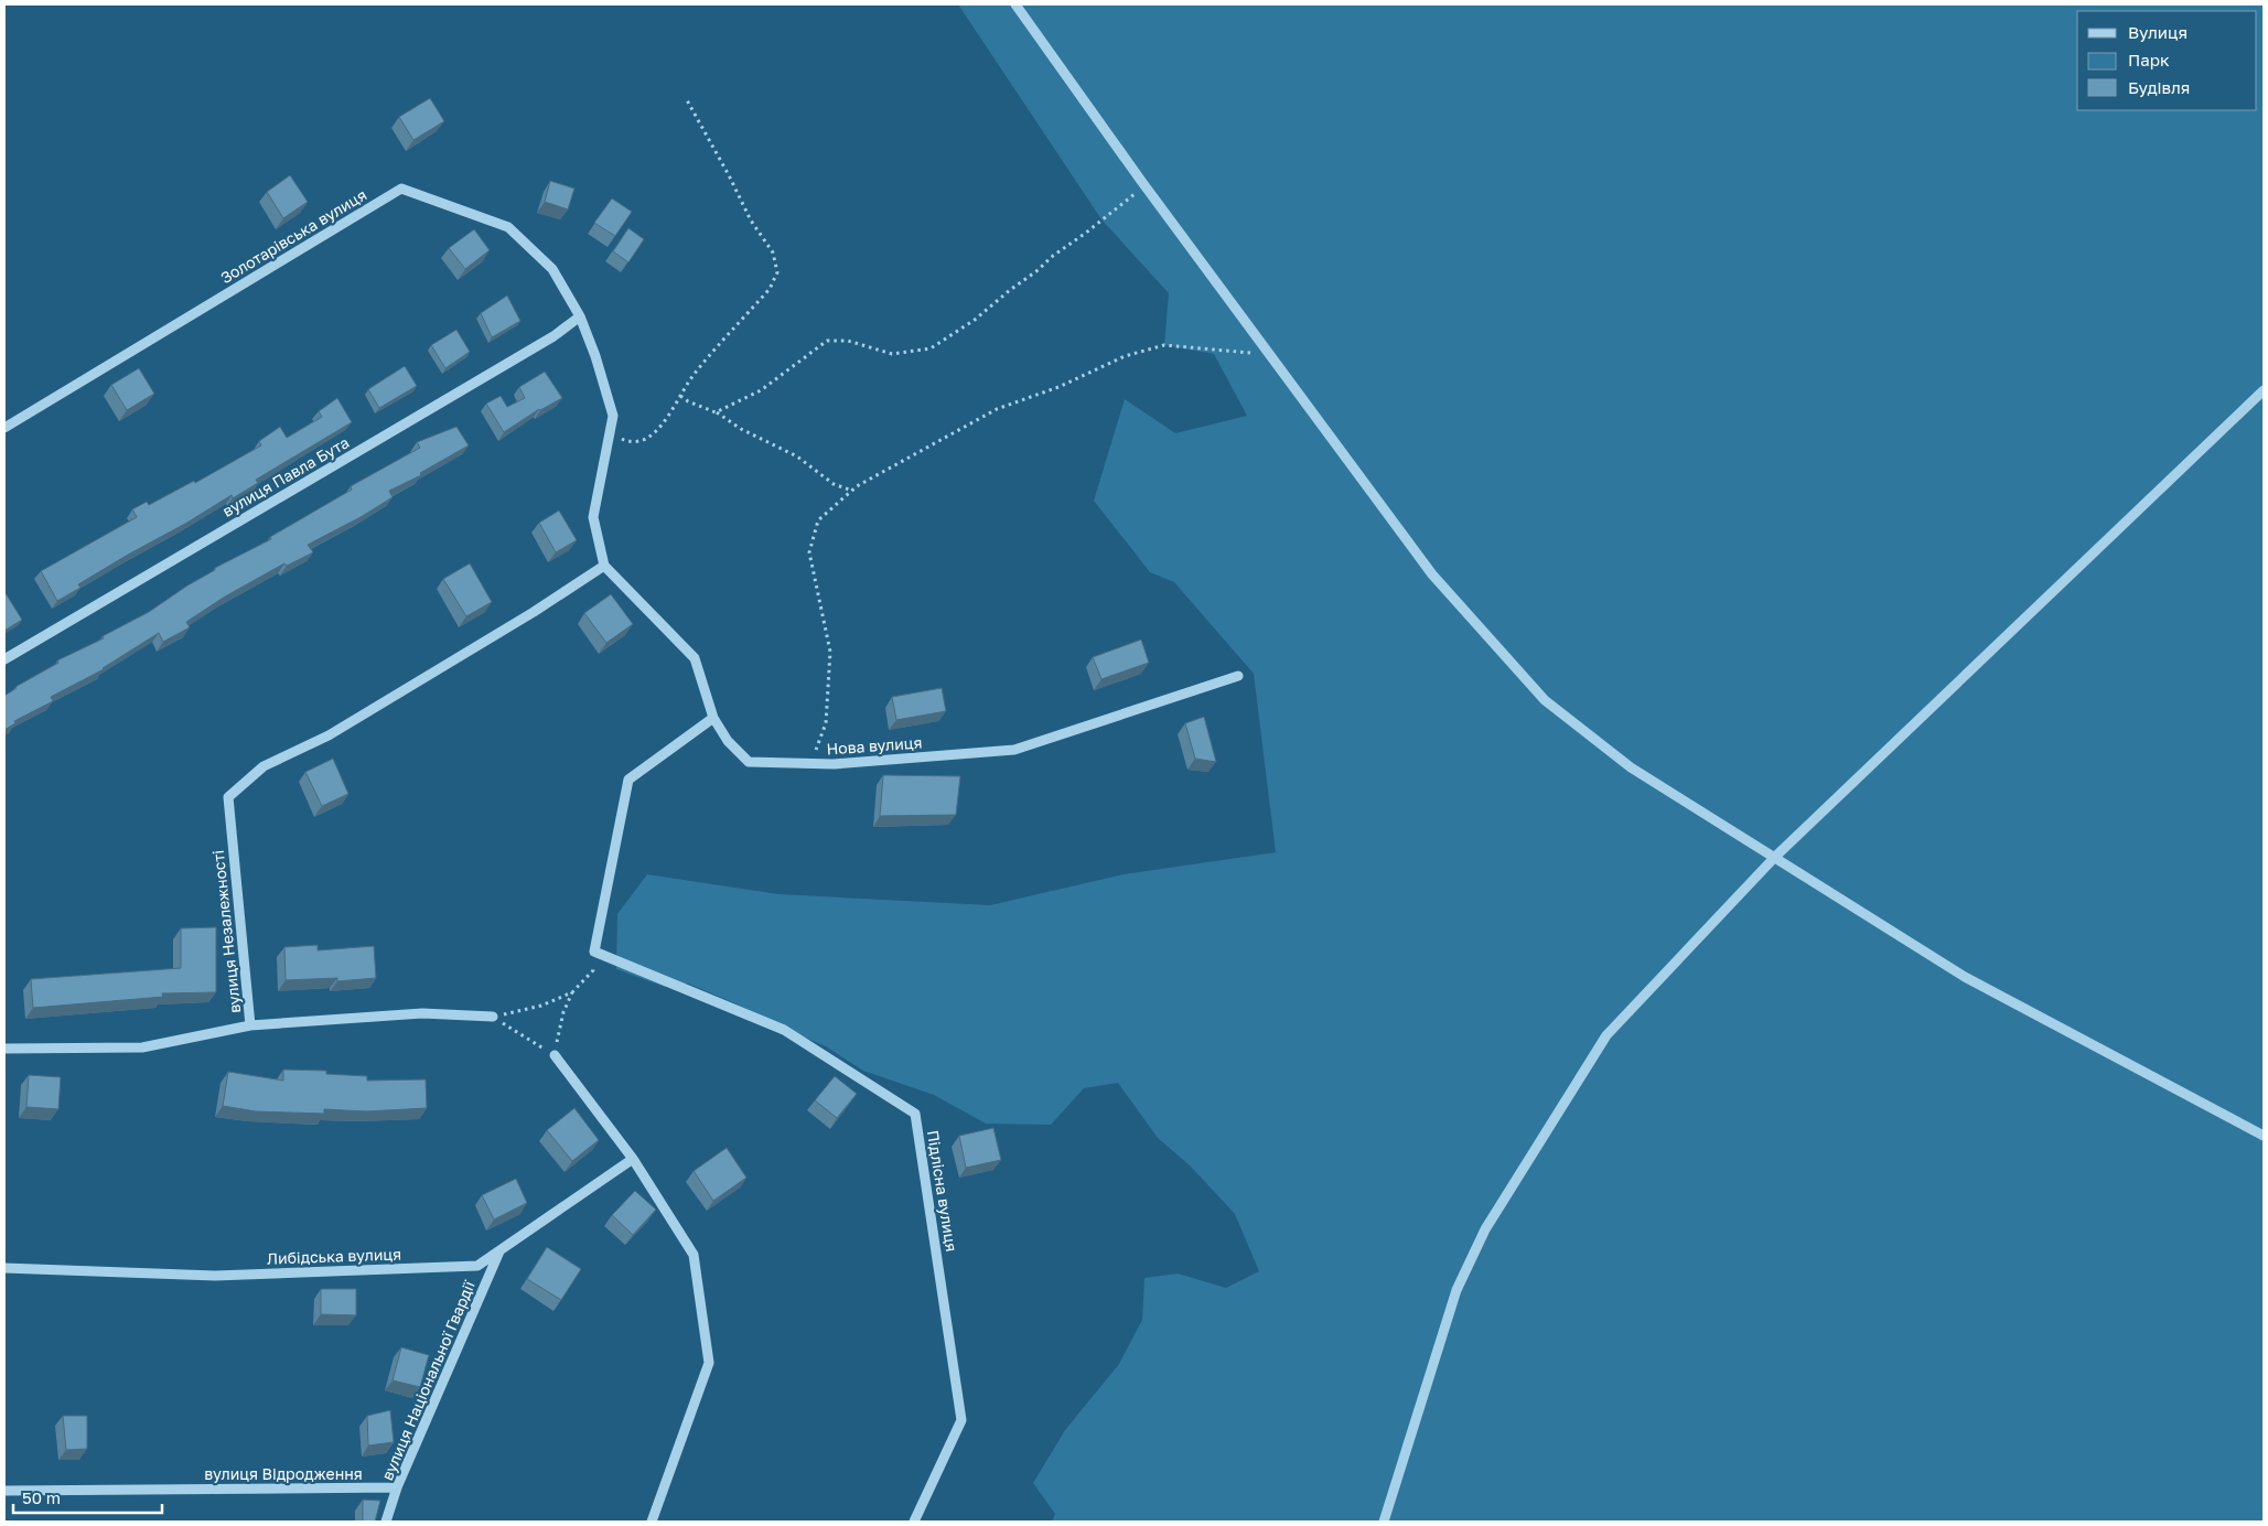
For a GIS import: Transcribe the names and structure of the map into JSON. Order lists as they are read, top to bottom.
{
  "streets": {
    "street": [
      "Золотарівська вулиця",
      "вулиця Павла Бута",
      "Нова вулиця",
      "вулиця Незалежності",
      "Підлісна вулиця",
      "Либідська вулиця",
      "вулиця Національної Гвардії",
      "вулиця Відродження"
    ]
  },
  "crossings": [
    ["Золотарівська вулиця", "вулиця Павла Бута"],
    ["Нова вулиця", "вулиця Незалежності"],
    ["Либідська вулиця", "вулиця Національної Гвардії"],
    ["вулиця Національної Гвардії", "вулиця Відродження"]
  ],
  "legend": ["Вулиця", "Парк", "Будівля"],
  "scale_bar": "50 m"
}
